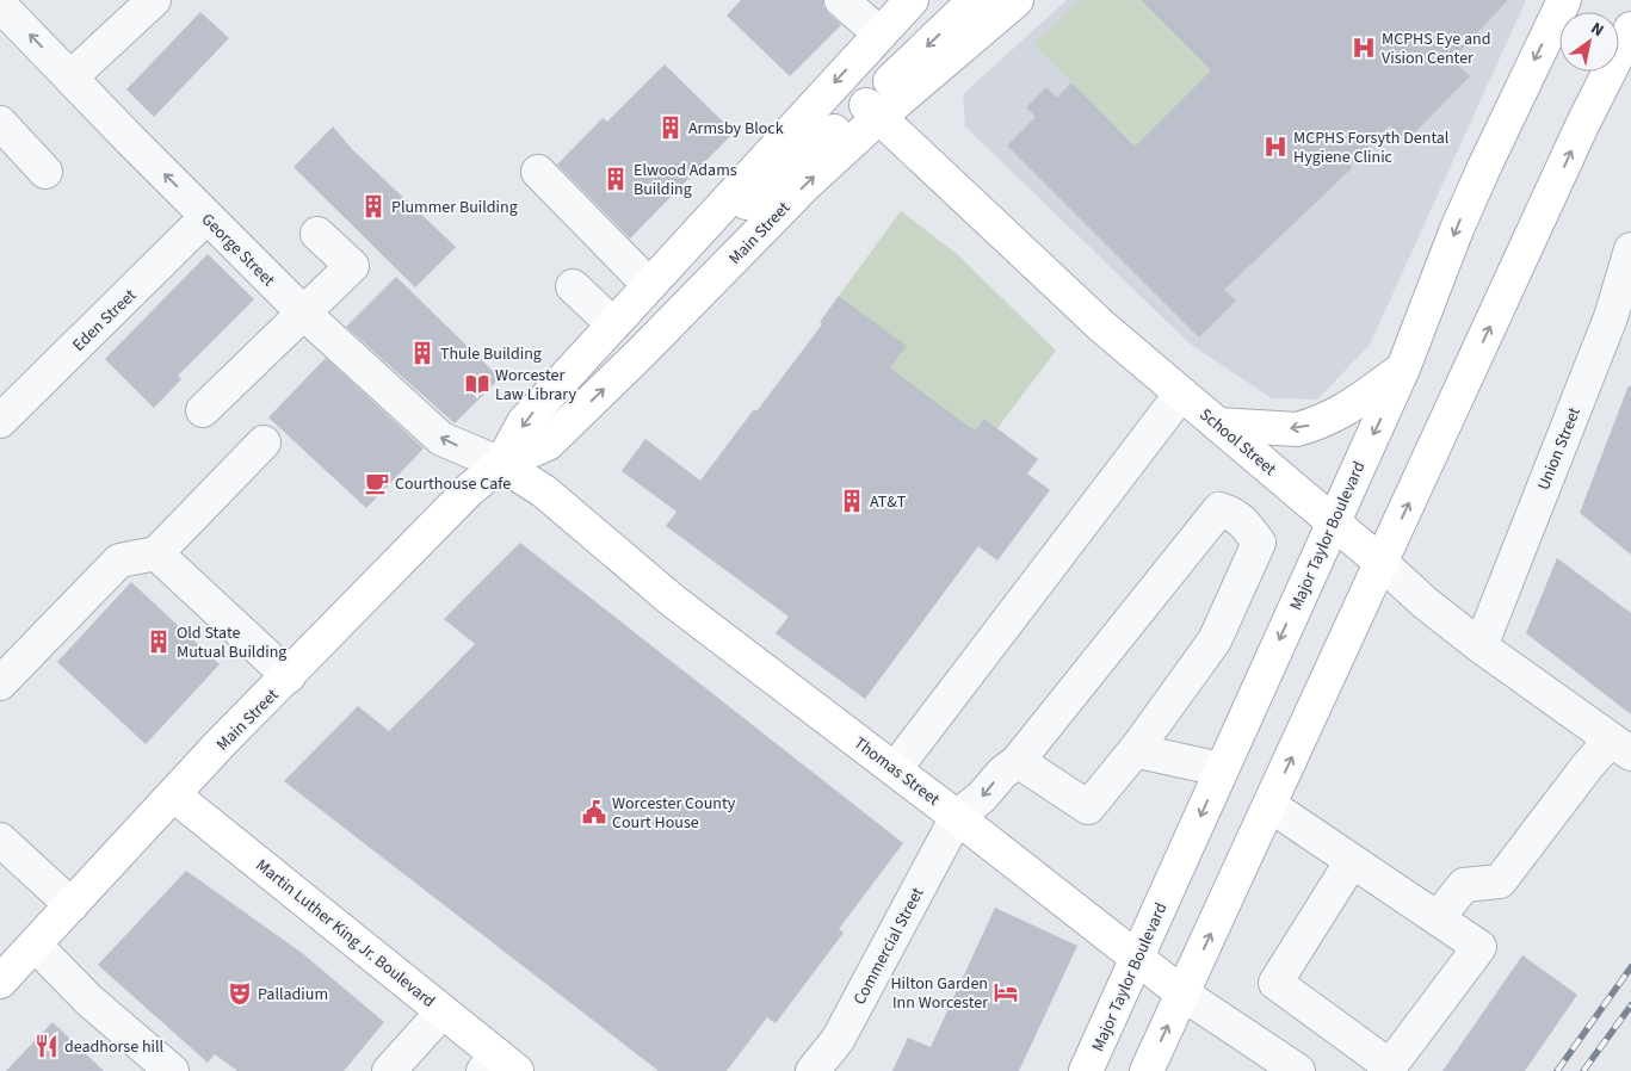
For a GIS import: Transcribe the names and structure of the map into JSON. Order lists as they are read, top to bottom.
{
  "streets": {
    "main road": [
      "Main Street",
      "School Street",
      "Major Taylor Boulevard",
      "Thomas Street",
      "Martin Luther King Jr. Boulevard"
    ],
    "street": [
      "George Street",
      "Eden Street",
      "Union Street",
      "Commercial Street"
    ]
  },
  "crossings": [
    ["Main Street", "George Street"],
    ["Main Street", "School Street"],
    ["Main Street", "Thomas Street"],
    ["Main Street", "Martin Luther King Jr. Boulevard"],
    ["George Street", "Eden Street"],
    ["George Street", "Thomas Street"],
    ["School Street", "Union Street"],
    ["School Street", "Major Taylor Boulevard"],
    ["Major Taylor Boulevard", "Thomas Street"],
    ["Thomas Street", "Commercial Street"]
  ],
  "places": {
    "hospital": ["MCPHS Eye and Vision Center", "MCPHS Forsyth Dental Hygiene Clinic"],
    "building": [
      "Armsby Block",
      "Elwood Adams Building",
      "Plummer Building",
      "Thule Building",
      "AT&T",
      "Old State Mutual Building"
    ],
    "library": ["Worcester Law Library"],
    "cafe": ["Courthouse Cafe"],
    "public building": ["Worcester County Court House"],
    "hotel": ["Hilton Garden Inn Worcester"],
    "theatre": ["Palladium"],
    "restaurant": ["deadhorse hill"]
  },
  "north": "top right"
}
